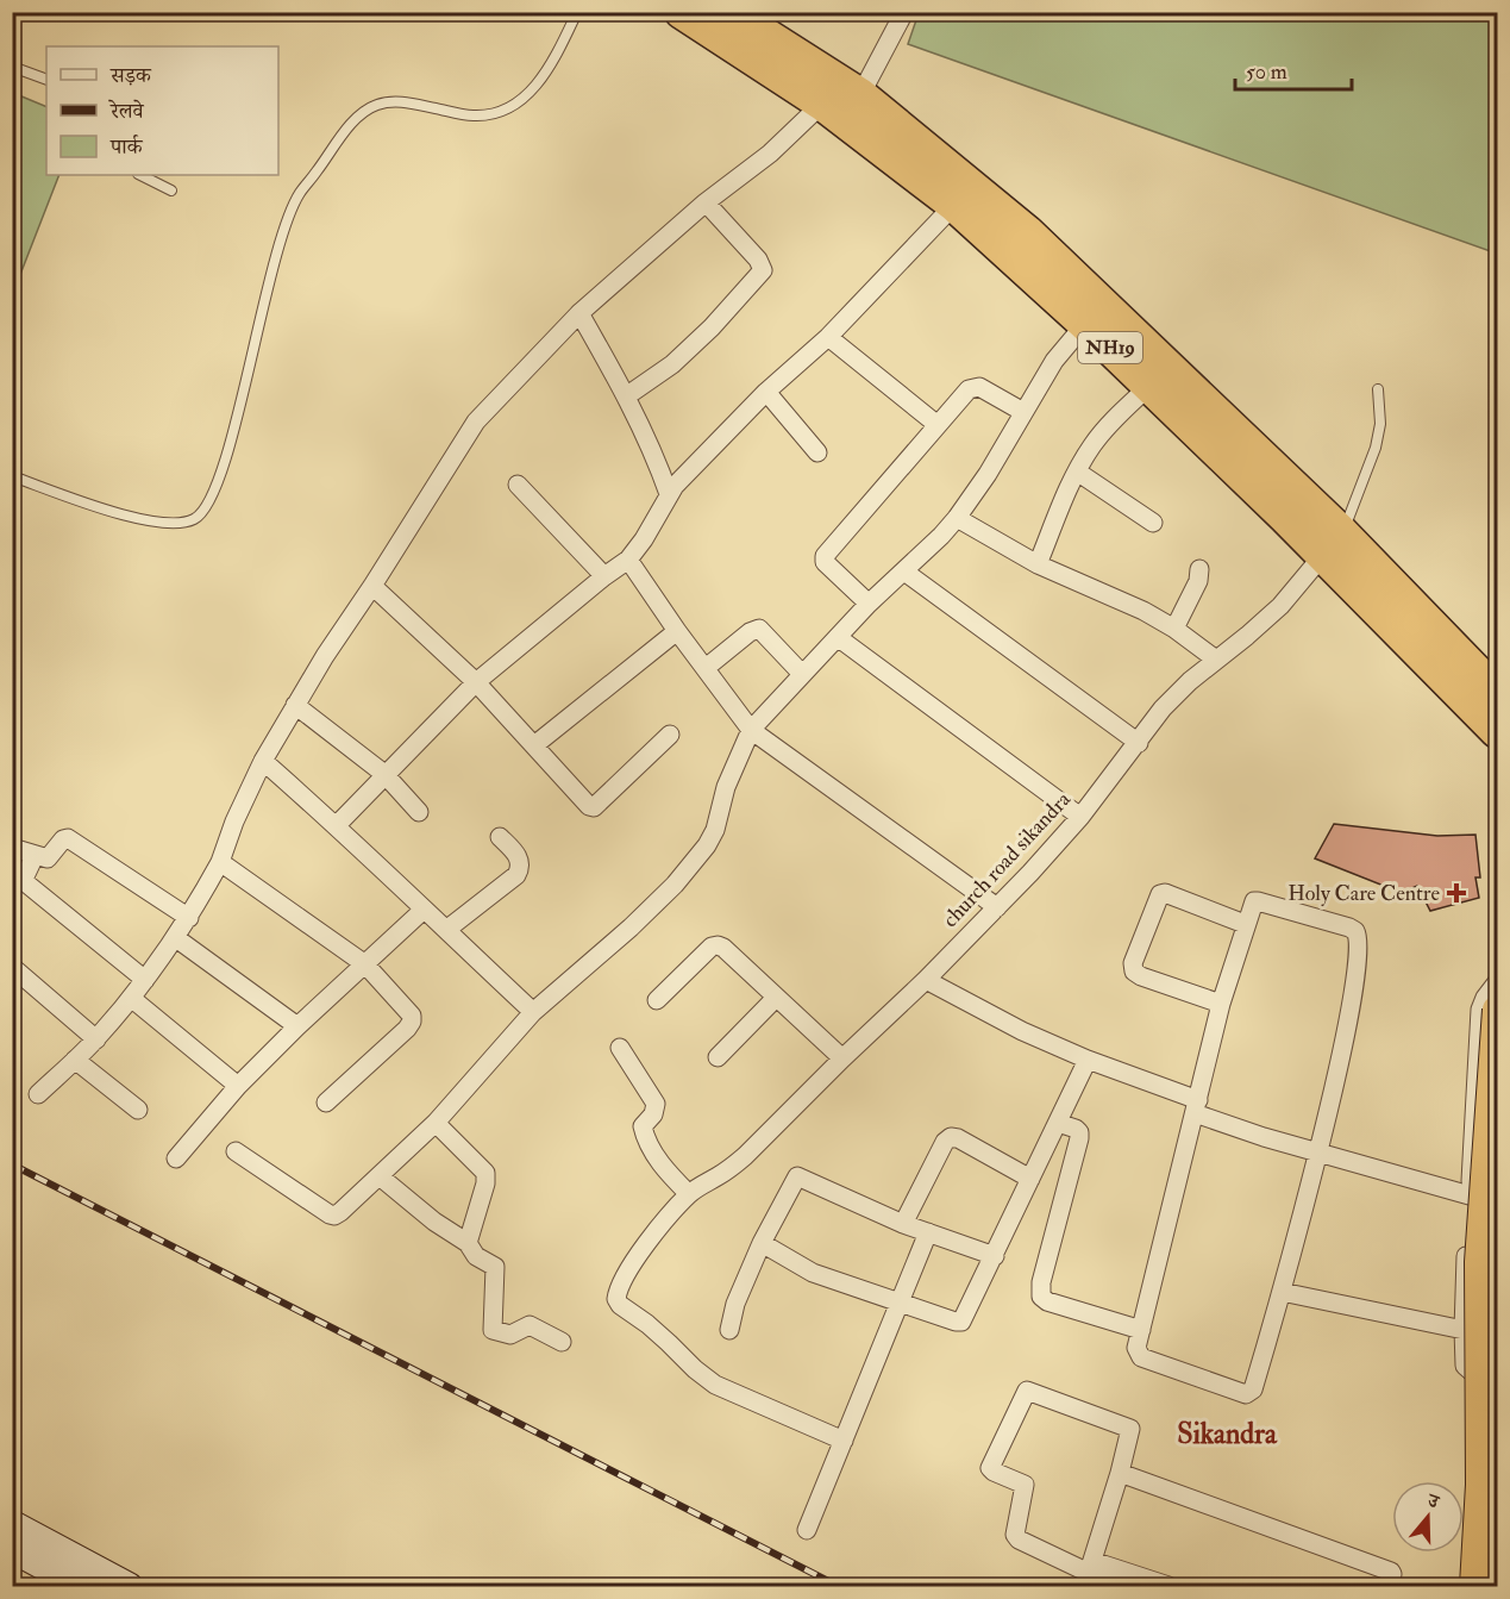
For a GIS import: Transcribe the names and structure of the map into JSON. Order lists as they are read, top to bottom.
{
  "streets": {
    "highway": ["NH19"],
    "street": ["church road sikandra"]
  },
  "crossings": [
    ["NH19", "church road sikandra"]
  ],
  "districts": ["Sikandra"],
  "places": {
    "health": ["Holy Care Centre"]
  },
  "legend": ["सड़क", "रेलवे", "पार्क"],
  "scale_bar": "50 m",
  "north": "top"
}
